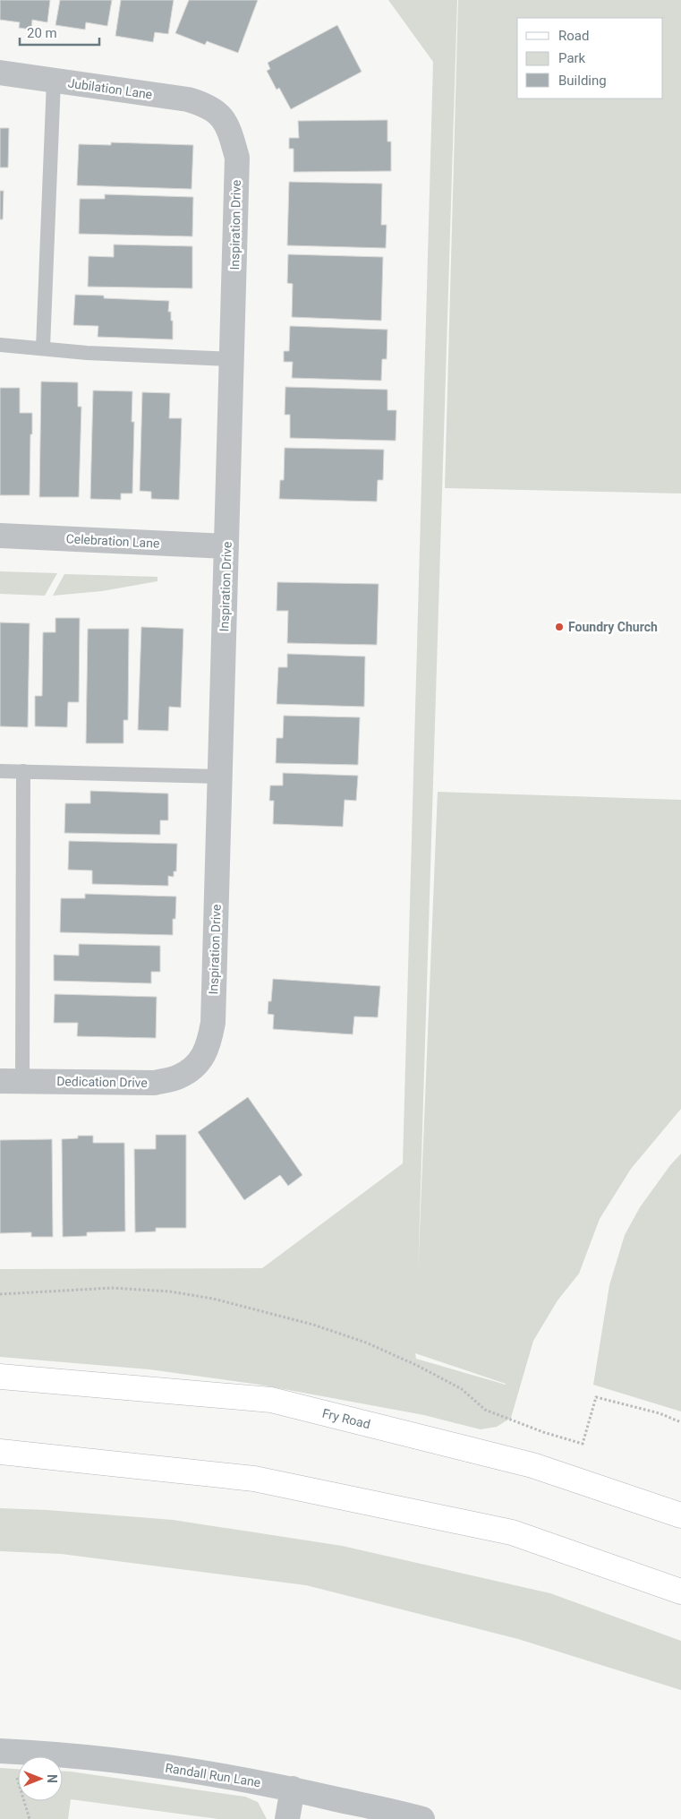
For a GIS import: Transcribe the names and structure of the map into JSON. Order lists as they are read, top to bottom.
{
  "streets": {
    "main road": ["Fry Road"],
    "street": [
      "Jubilation Lane",
      "Inspiration Drive",
      "Celebration Lane",
      "Dedication Drive",
      "Randall Run Lane"
    ]
  },
  "crossings": [
    ["Jubilation Lane", "Inspiration Drive"],
    ["Inspiration Drive", "Celebration Lane"],
    ["Inspiration Drive", "Dedication Drive"]
  ],
  "places": ["Foundry Church"],
  "legend": ["Road", "Park", "Building"],
  "scale_bar": "20 m",
  "north": "right"
}
